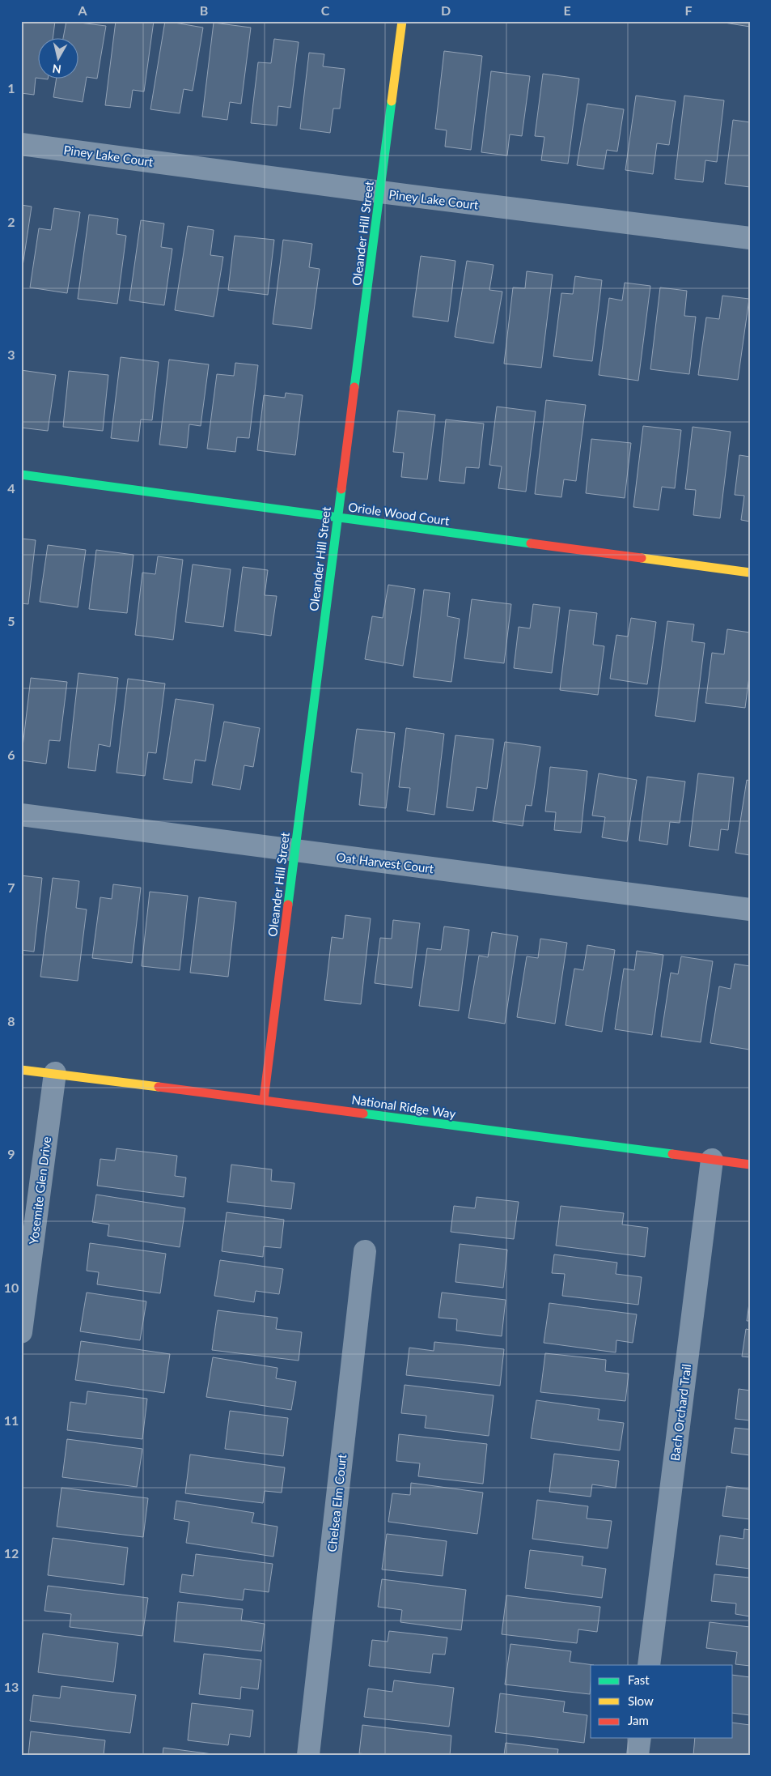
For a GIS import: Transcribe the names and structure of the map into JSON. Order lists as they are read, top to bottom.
{
  "streets": {
    "street": [
      "Piney Lake Court",
      "Oleander Hill Street",
      "Oriole Wood Court",
      "Oat Harvest Court",
      "National Ridge Way",
      "Yosemite Glen Drive",
      "Bach Orchard Trail",
      "Chelsea Elm Court"
    ]
  },
  "crossings": [
    ["Piney Lake Court", "Oleander Hill Street"],
    ["Oleander Hill Street", "Oriole Wood Court"],
    ["Oleander Hill Street", "Oat Harvest Court"],
    ["Oleander Hill Street", "National Ridge Way"],
    ["National Ridge Way", "Yosemite Glen Drive"],
    ["National Ridge Way", "Bach Orchard Trail"]
  ],
  "legend": ["Fast", "Slow", "Jam"],
  "north": "bottom",
  "grid": {
    "columns": [
      "A",
      "B",
      "C",
      "D",
      "E",
      "F"
    ],
    "rows": [
      "1",
      "2",
      "3",
      "4",
      "5",
      "6",
      "7",
      "8",
      "9",
      "10",
      "11",
      "12",
      "13"
    ]
  }
}
